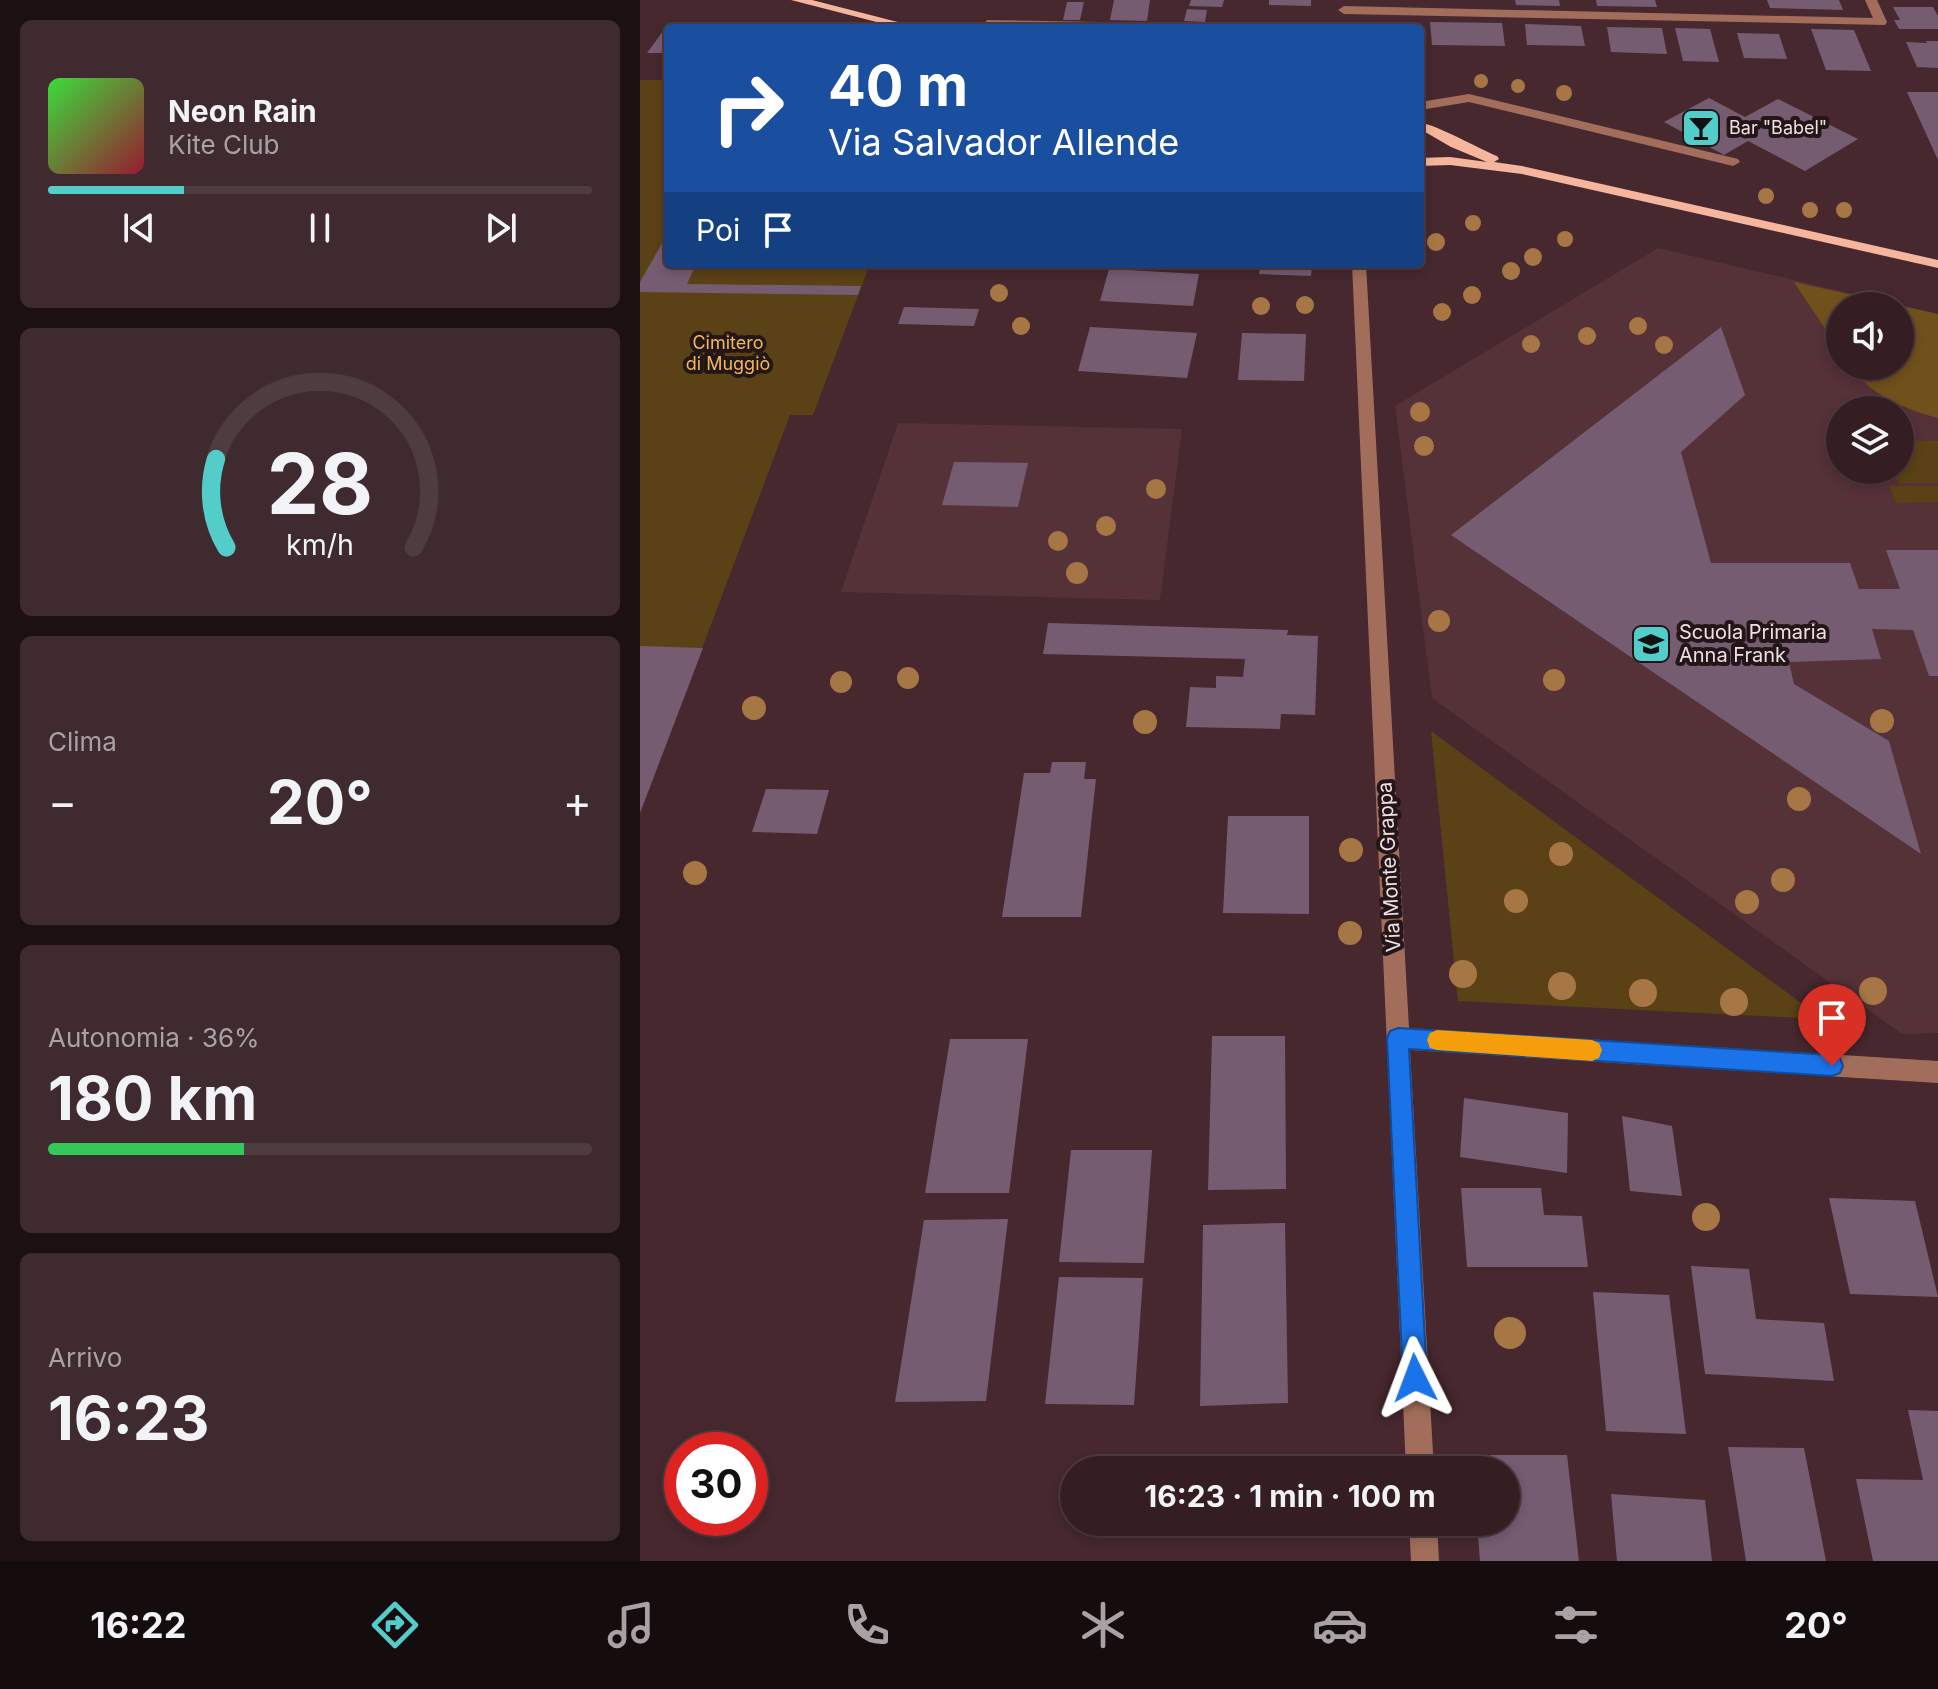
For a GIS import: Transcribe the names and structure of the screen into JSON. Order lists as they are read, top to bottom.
{
  "streets": {
    "street": ["Via Monte Grappa"]
  },
  "parks": ["Cimitero di Muggiò"],
  "places": {
    "bar": ["Bar \"Babel\""],
    "school or university": ["Scuola Primaria Anna Frank"]
  },
  "page": {
    "turn": ["40 m", "Via Salvador Allende"],
    "song": ["Neon Rain", "Kite Club"],
    "then": "Poi",
    "tile": [
      "Clima",
      ["Autonomia · 36%", "180 km"],
      ["Arrivo", "16:23"]
    ],
    "heat": ["−", "20°", "+"],
    "limit": "30",
    "trip": "16:23 · 1 min · 100 m",
    "tabs": ["16:22", "20°"],
    "gauge": ["28", "km/h"]
  }
}
